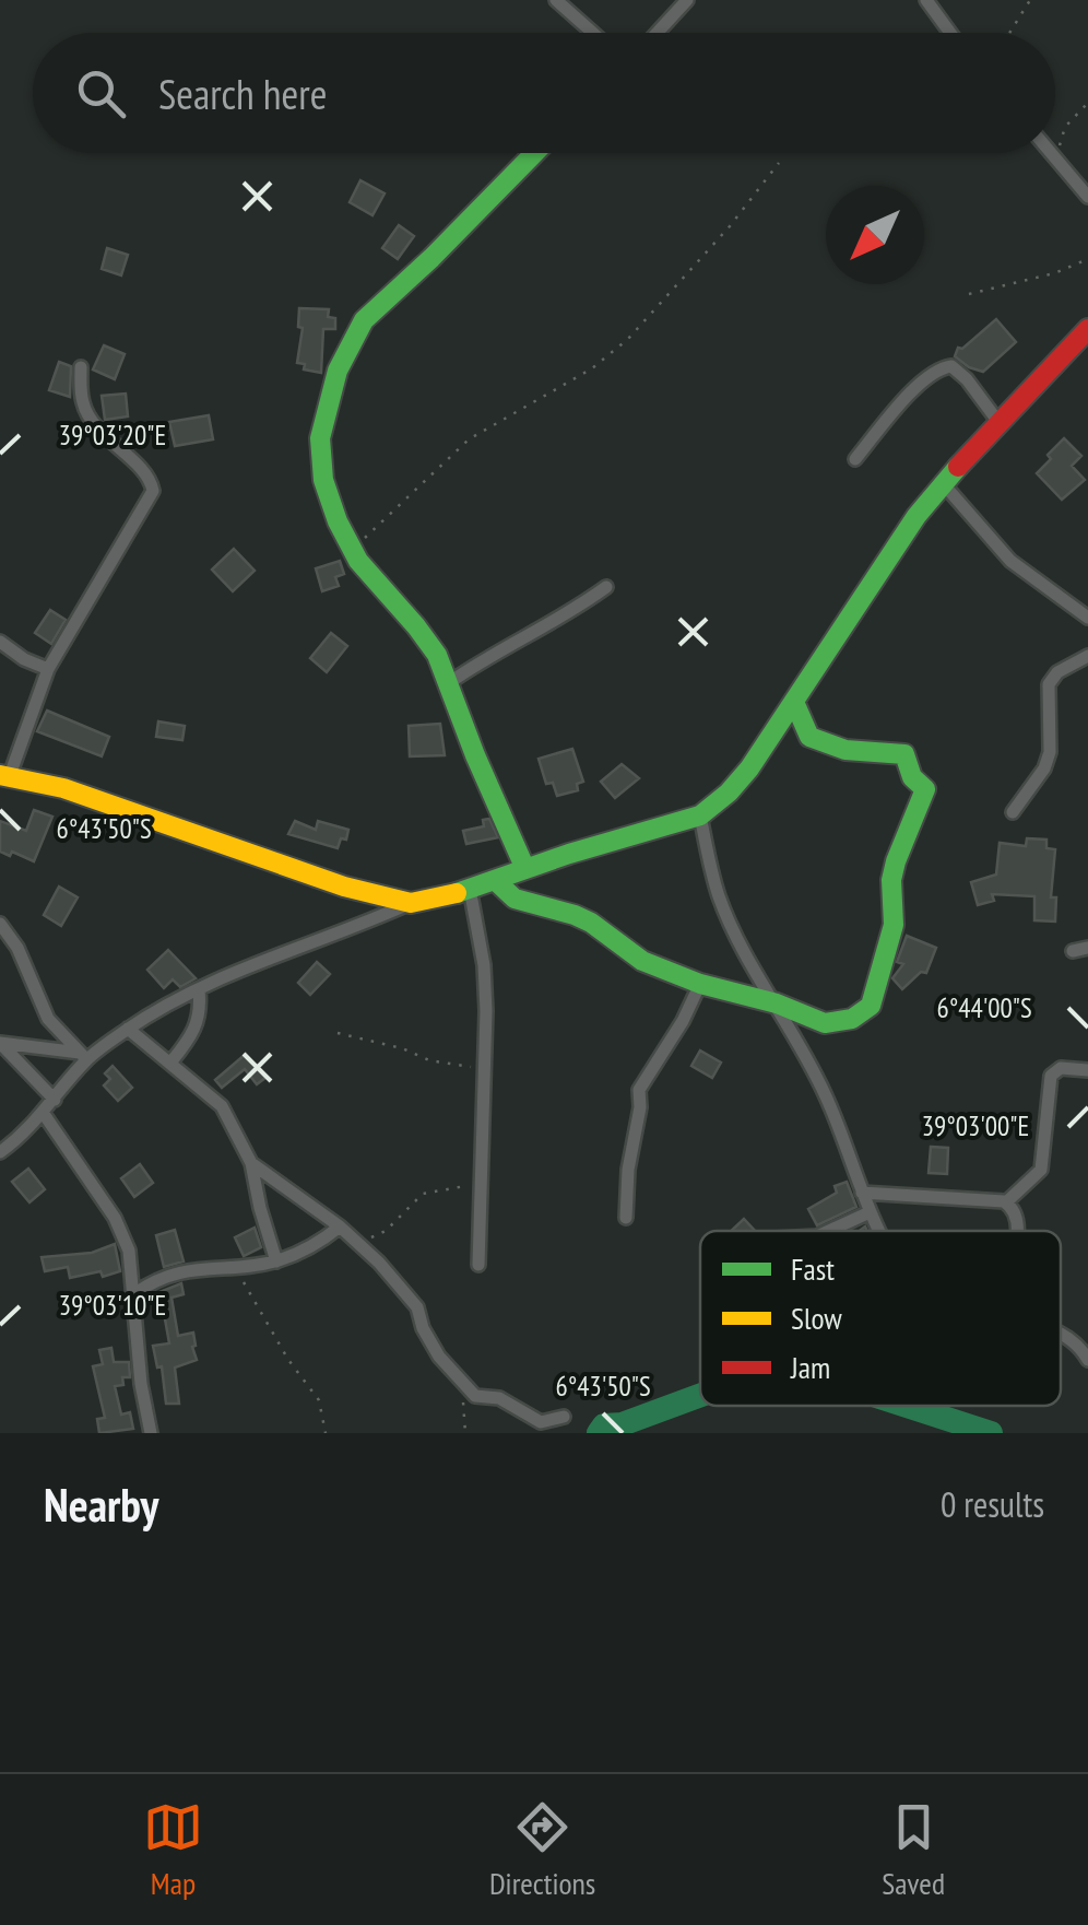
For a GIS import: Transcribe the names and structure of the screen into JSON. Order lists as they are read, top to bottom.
{
  "legend": ["Fast", "Slow", "Jam"],
  "north": "bottom left",
  "page": {
    "search": "Search here",
    "heading": ["Nearby", "0 results"],
    "nav": ["Map", "Directions", "Saved"]
  },
  "coordinates": [
    "39°03'20\"E",
    "6°43'50\"S",
    "6°44'00\"S",
    "39°03'00\"E",
    "39°03'10\"E"
  ]
}
